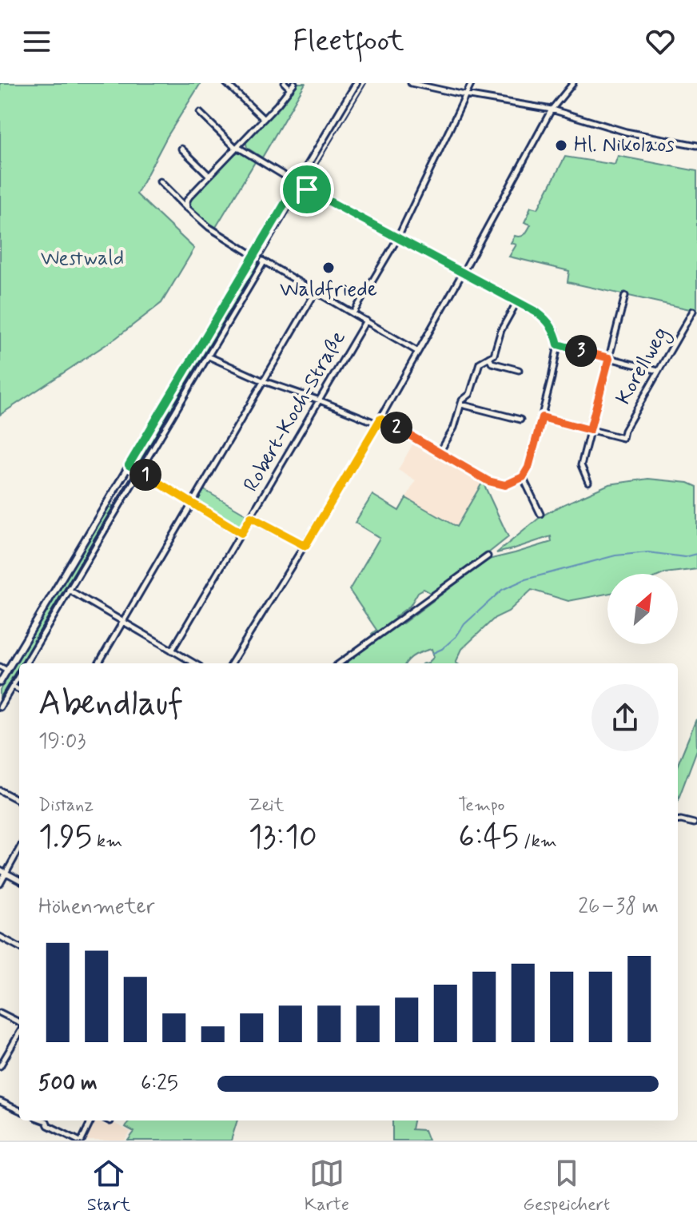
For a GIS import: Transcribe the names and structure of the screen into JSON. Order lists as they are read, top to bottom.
{
  "streets": {
    "street": ["Korellweg", "Robert-Koch-Straße"]
  },
  "parks": ["Westwald"],
  "places": ["Hl. Nikolaos", "Waldfriede"],
  "north": "top right",
  "page": {
    "header": "Fleetfoot",
    "pins": ["3", "2", "1"],
    "heading": ["Abendlauf", "19:03"],
    "stats": [
      ["Distanz", "1.95 km"],
      ["Zeit", "13:10"],
      ["Tempo", "6:45 /km"]
    ],
    "chart": ["Höhenmeter", "26–38 m"],
    "list": [
      {
        "name": "500 m",
        "note": "6:25"
      }
    ],
    "tabs": ["Start", "Karte", "Gespeichert"]
  }
}
